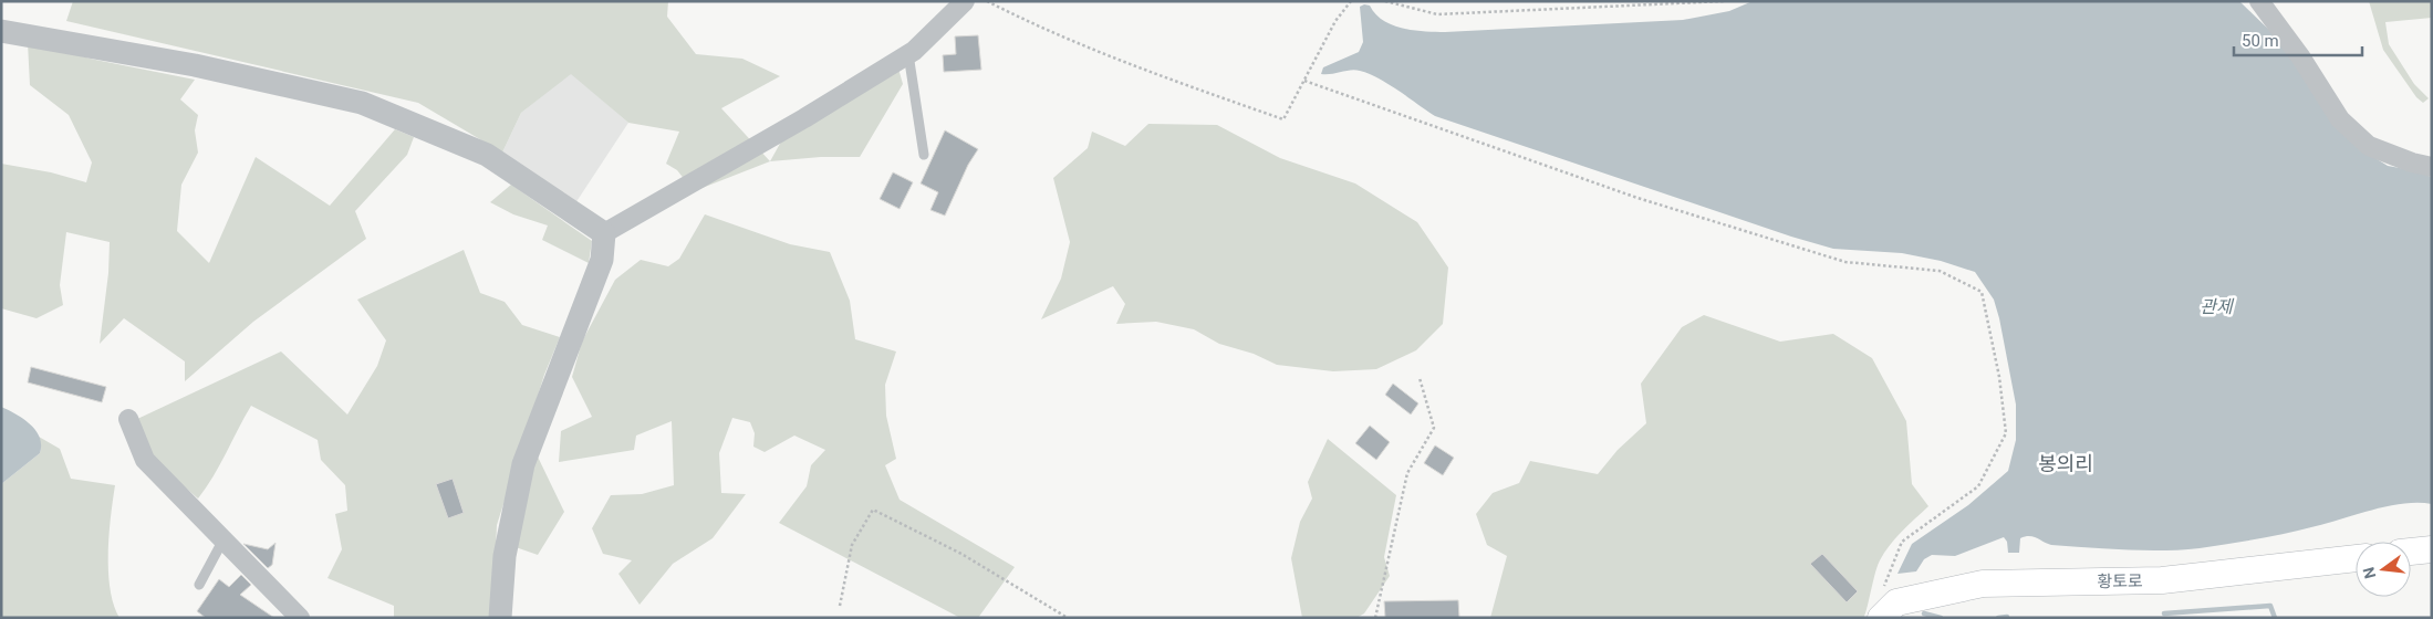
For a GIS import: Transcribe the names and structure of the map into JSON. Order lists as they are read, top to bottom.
{
  "streets": {
    "main road": ["황토로"]
  },
  "districts": ["봉의리"],
  "water": ["관제"],
  "scale_bar": "50 m",
  "north": "left"
}
